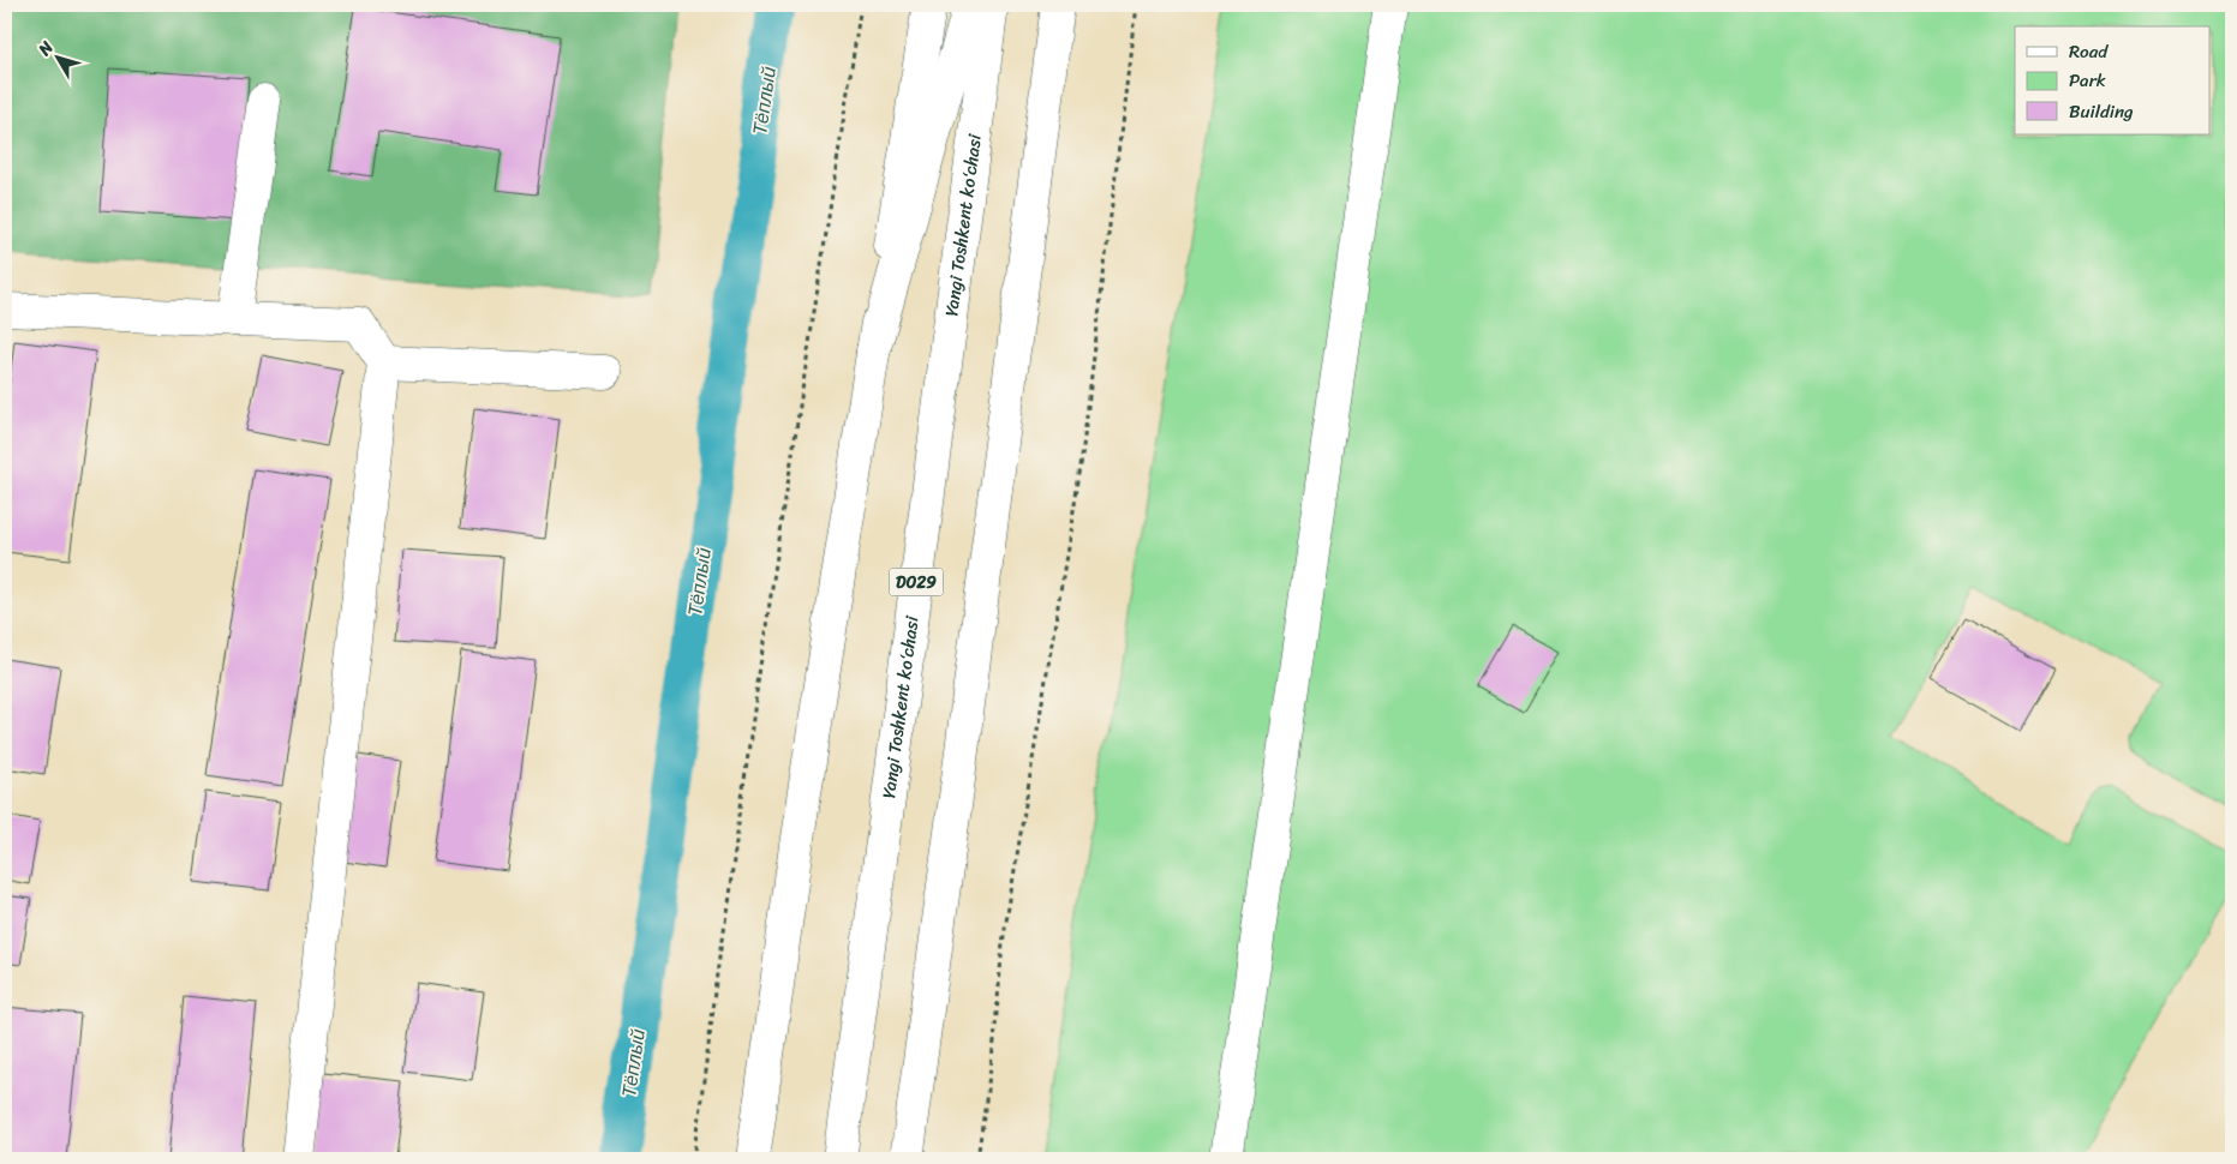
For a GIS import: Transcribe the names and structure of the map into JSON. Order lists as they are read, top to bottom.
{
  "streets": {
    "main road": ["Yangi Toshkent ko‘chasi", "D029"]
  },
  "water": ["Тёплый"],
  "legend": ["Road", "Park", "Building"],
  "north": "top left"
}
